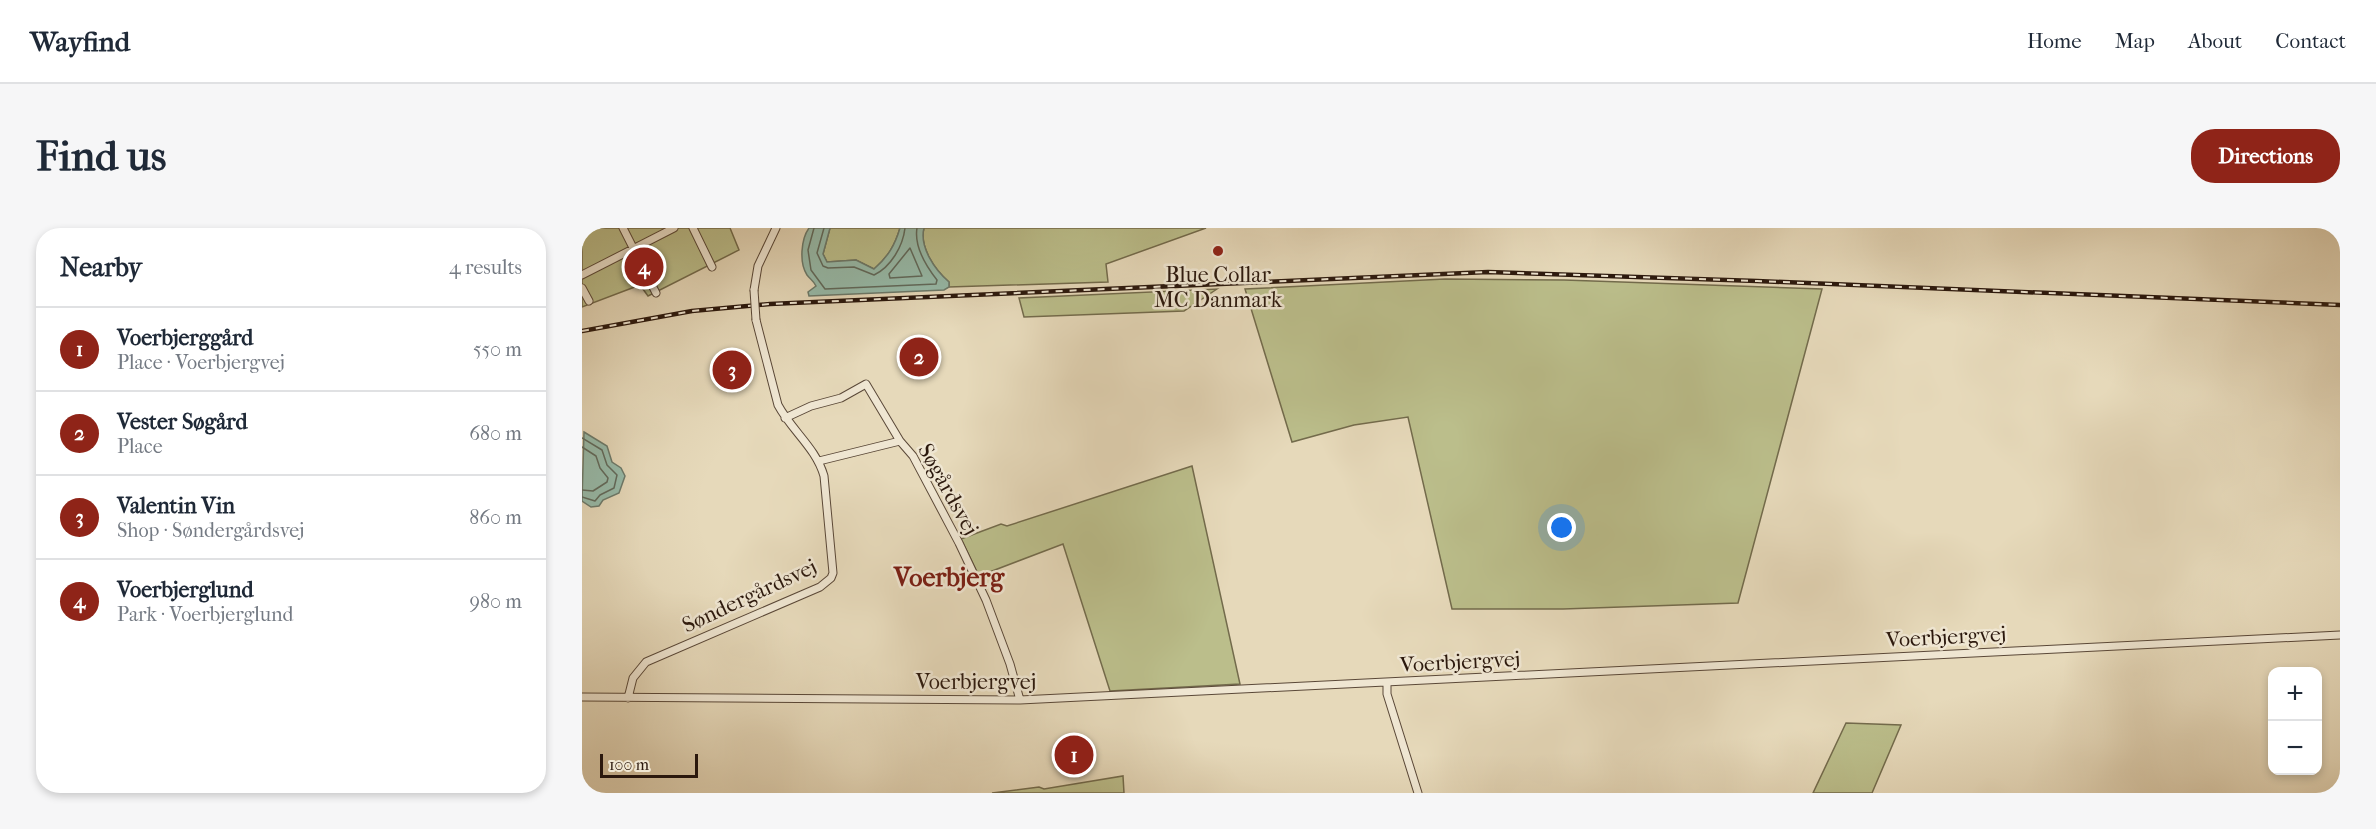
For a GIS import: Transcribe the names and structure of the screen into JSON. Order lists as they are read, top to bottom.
{
  "streets": {
    "street": ["Søgårdsvej", "Søndergårdsvej", "Voerbjergvej"]
  },
  "crossings": [
    ["Søgårdsvej", "Søndergårdsvej"],
    ["Søgårdsvej", "Voerbjergvej"],
    ["Søndergårdsvej", "Voerbjergvej"]
  ],
  "districts": ["Voerbjerg"],
  "places": ["Blue Collar MC Danmark"],
  "scale_bar": "100 m",
  "page": {
    "header": "Wayfind",
    "nav": [
      "Home",
      "Map",
      "About",
      "Contact"
    ],
    "buttons": "Directions",
    "title": "Find us",
    "heading": ["Nearby", "4 results"],
    "pins": [
      "4",
      "2",
      "3",
      "1"
    ],
    "list": [
      {
        "mark": "1",
        "name": "Voerbjerggård",
        "note": "Place · Voerbjergvej",
        "value": "550 m"
      },
      {
        "mark": "2",
        "name": "Vester Søgård",
        "note": "Place",
        "value": "680 m"
      },
      {
        "mark": "3",
        "name": "Valentin Vin",
        "note": "Shop · Søndergårdsvej",
        "value": "860 m"
      },
      {
        "mark": "4",
        "name": "Voerbjerglund",
        "note": "Park · Voerbjerglund",
        "value": "980 m"
      }
    ],
    "map_buttons": ["+", "−"],
    "scale": "100 m"
  }
}
